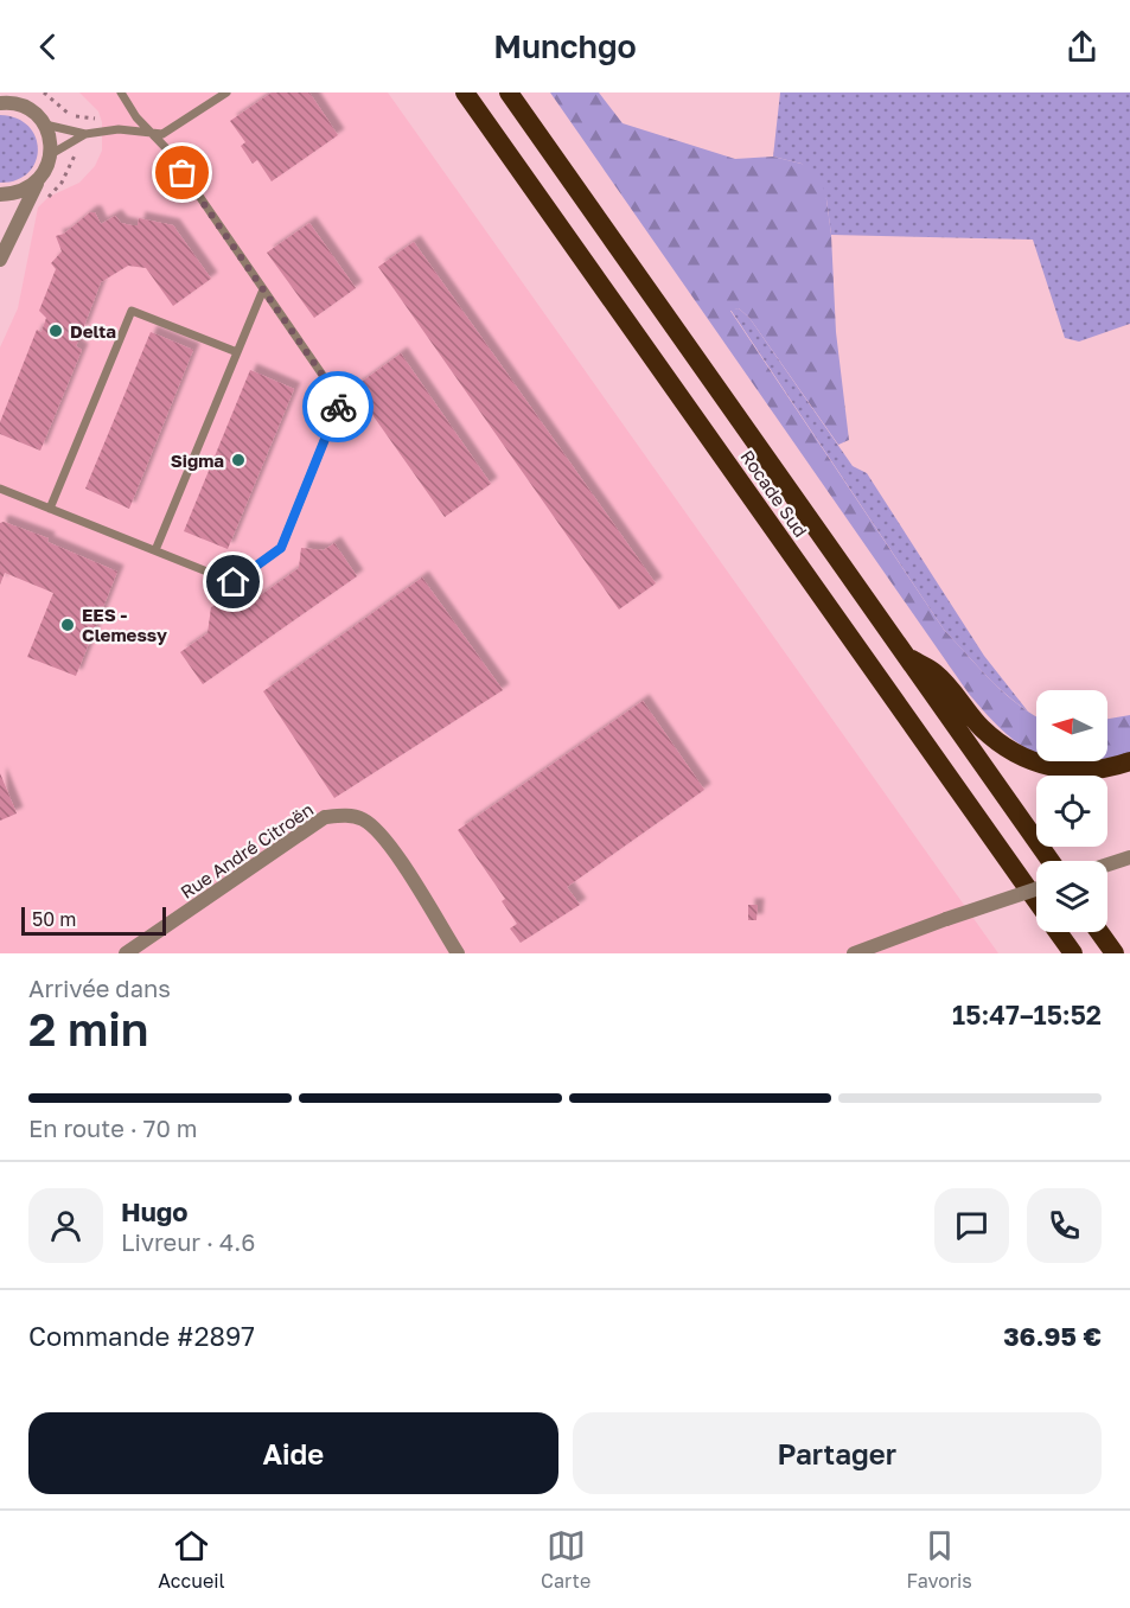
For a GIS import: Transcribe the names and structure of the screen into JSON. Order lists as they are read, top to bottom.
{
  "streets": {
    "highway": ["Rocade Sud"],
    "street": ["Rue André Citroën"]
  },
  "places": ["Delta", "Sigma", "EES - Clemessy"],
  "scale_bar": "50 m",
  "north": "left",
  "page": {
    "header": "Munchgo",
    "scale": "50 m",
    "heading": ["2 min", "Arrivée dans", "15:47–15:52"],
    "panel": [
      "Hugo",
      "Livreur · 4.6",
      "Commande #2897",
      "36.95 €"
    ],
    "bar": "En route · 70 m",
    "buttons": ["Aide", "Partager"],
    "tabs": ["Accueil", "Carte", "Favoris"]
  }
}
